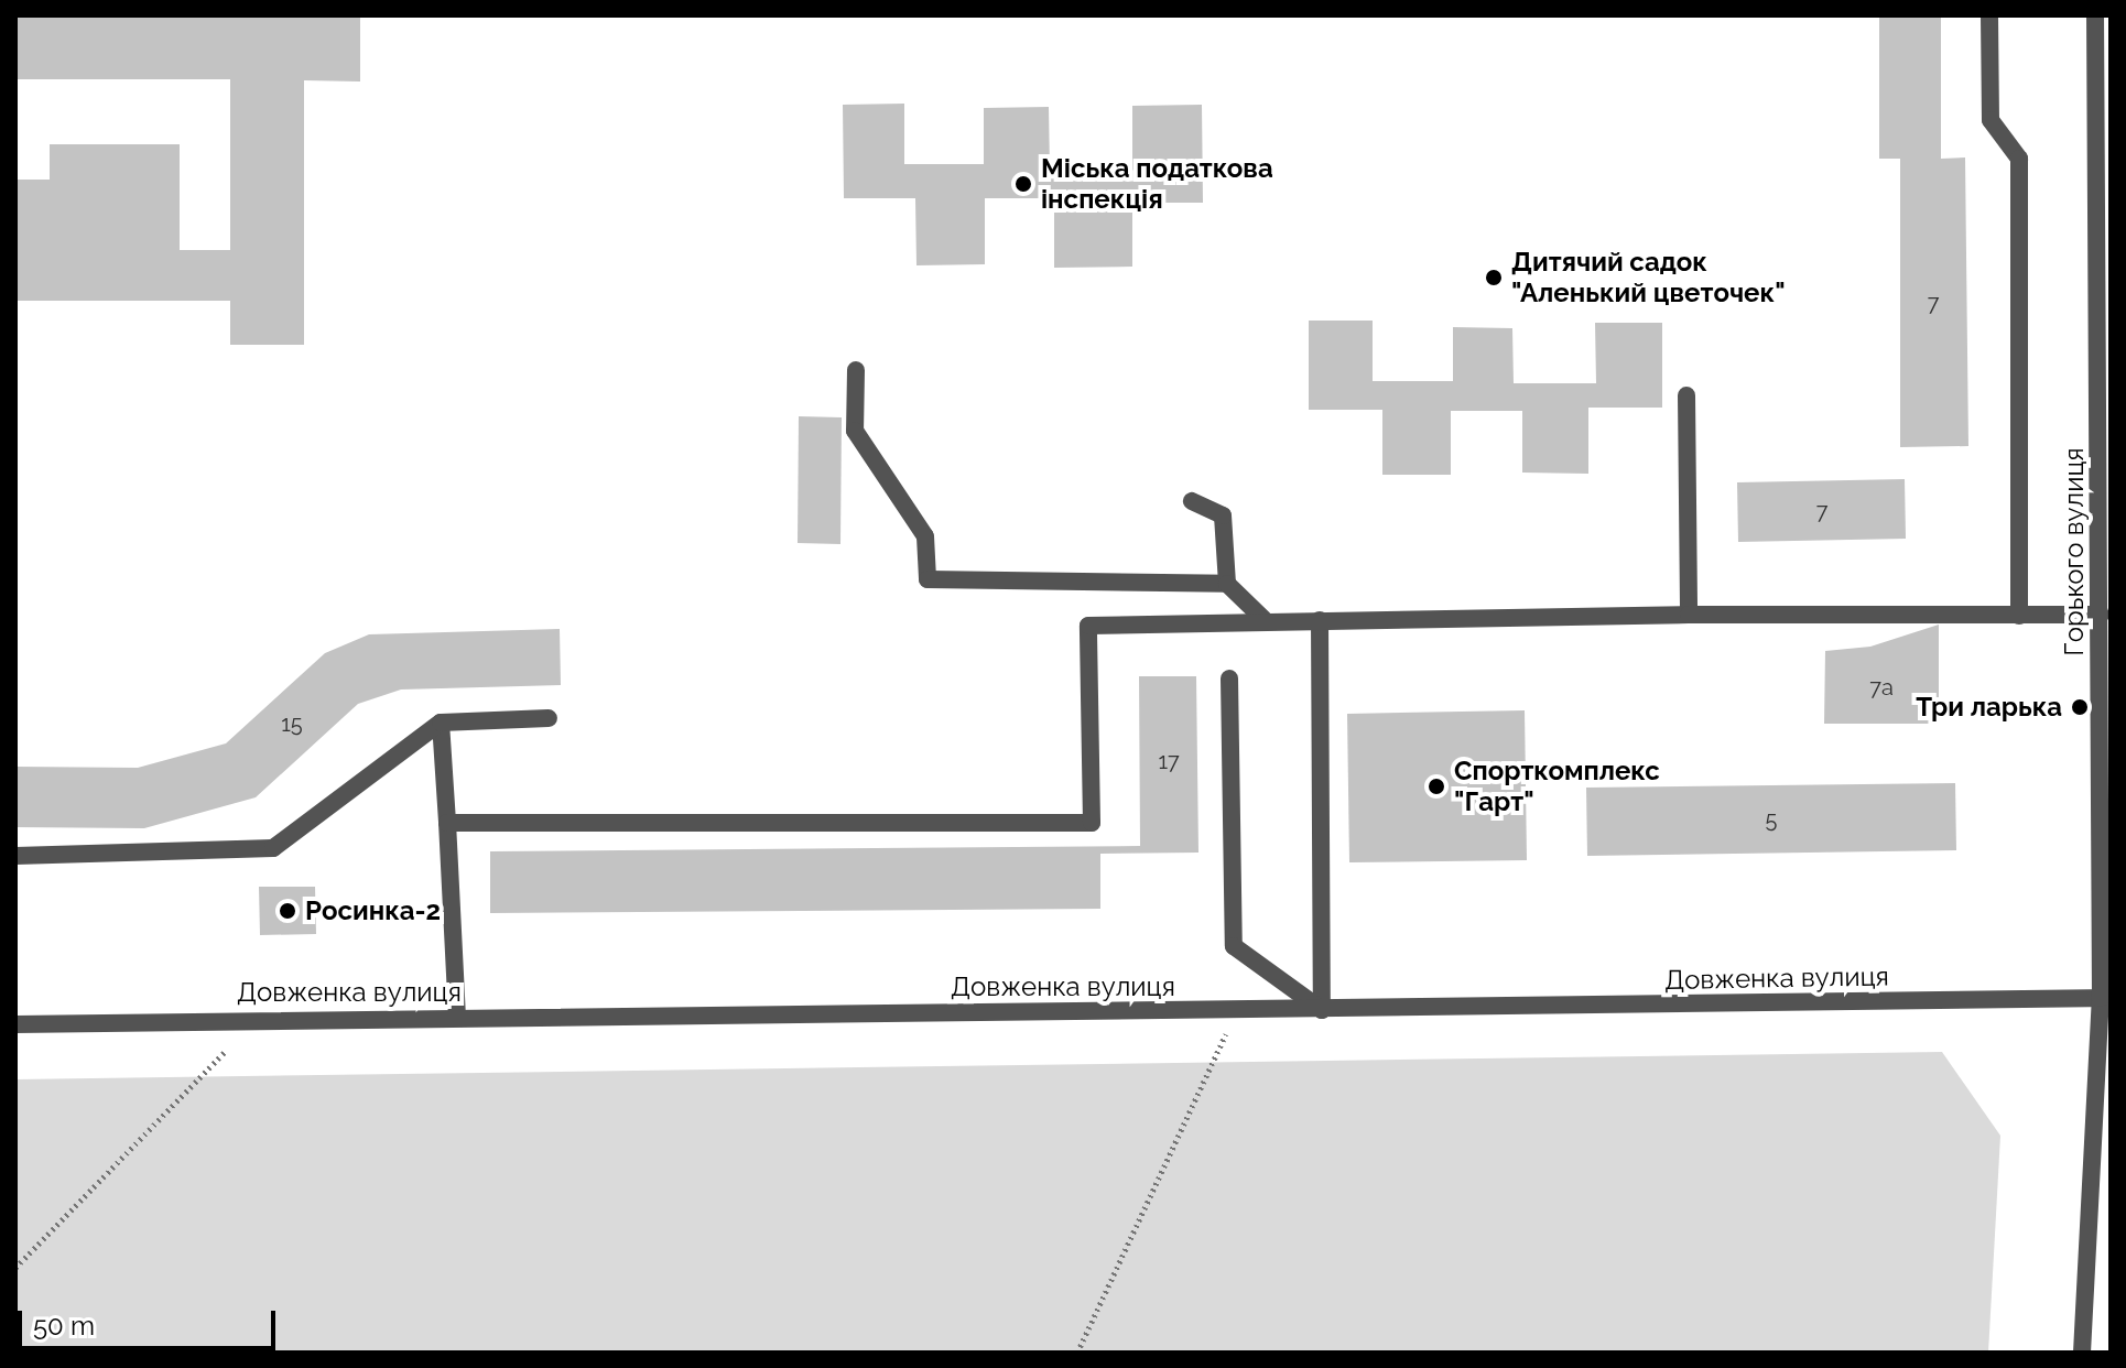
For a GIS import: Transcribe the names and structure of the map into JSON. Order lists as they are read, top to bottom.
{
  "streets": {
    "street": ["Горького вулиця", "Довженка вулиця"]
  },
  "crossings": [
    ["Горького вулиця", "Довженка вулиця"]
  ],
  "places": [
    "Міська податкова інспекція",
    "Дитячий садок \"Аленький цветочек\"",
    "Три ларька",
    "Спорткомплекс \"Гарт\"",
    "Росинка-2"
  ],
  "house_numbers": [
    "7",
    "7",
    "7а",
    "15",
    "17",
    "5"
  ],
  "scale_bar": "50 m"
}
